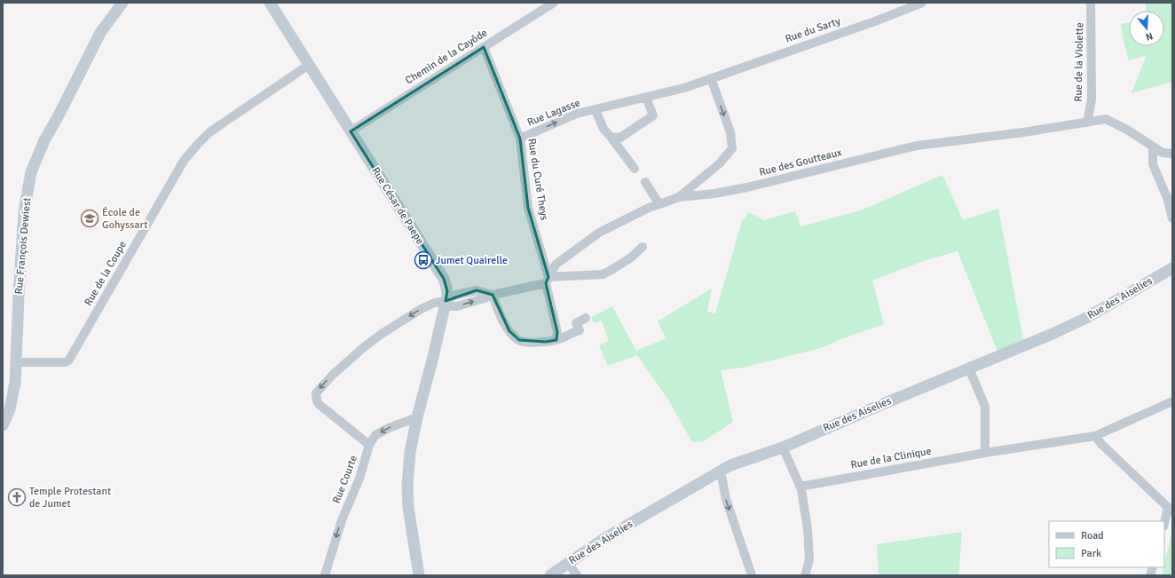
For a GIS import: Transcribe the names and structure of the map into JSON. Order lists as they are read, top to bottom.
{
  "streets": {
    "street": [
      "Rue du Sarty",
      "Chemin de la Cayôde",
      "Rue de la Violette",
      "Rue Lagasse",
      "Rue des Goutteaux",
      "Rue du Curé Theys",
      "Rue César de Paepe",
      "Rue François Dewiest",
      "Rue de la Coupe",
      "Rue des Aiselies",
      "Rue de la Clinique",
      "Rue Courte"
    ]
  },
  "crossings": [
    ["Rue du Sarty", "Rue Lagasse"],
    ["Chemin de la Cayôde", "Rue du Curé Theys"],
    ["Chemin de la Cayôde", "Rue César de Paepe"],
    ["Rue de la Violette", "Rue des Goutteaux"],
    ["Rue Lagasse", "Rue du Curé Theys"],
    ["Rue des Goutteaux", "Rue du Curé Theys"],
    ["Rue César de Paepe", "Rue de la Coupe"],
    ["Rue César de Paepe", "Rue Courte"],
    ["Rue François Dewiest", "Rue de la Coupe"]
  ],
  "one_way": ["Rue Courte"],
  "places": {
    "school or university": ["École de Gohyssart"],
    "bus stop": ["Jumet Quairelle"],
    "church": ["Temple Protestant de Jumet"]
  },
  "legend": ["Road", "Park"],
  "north": "bottom"
}
